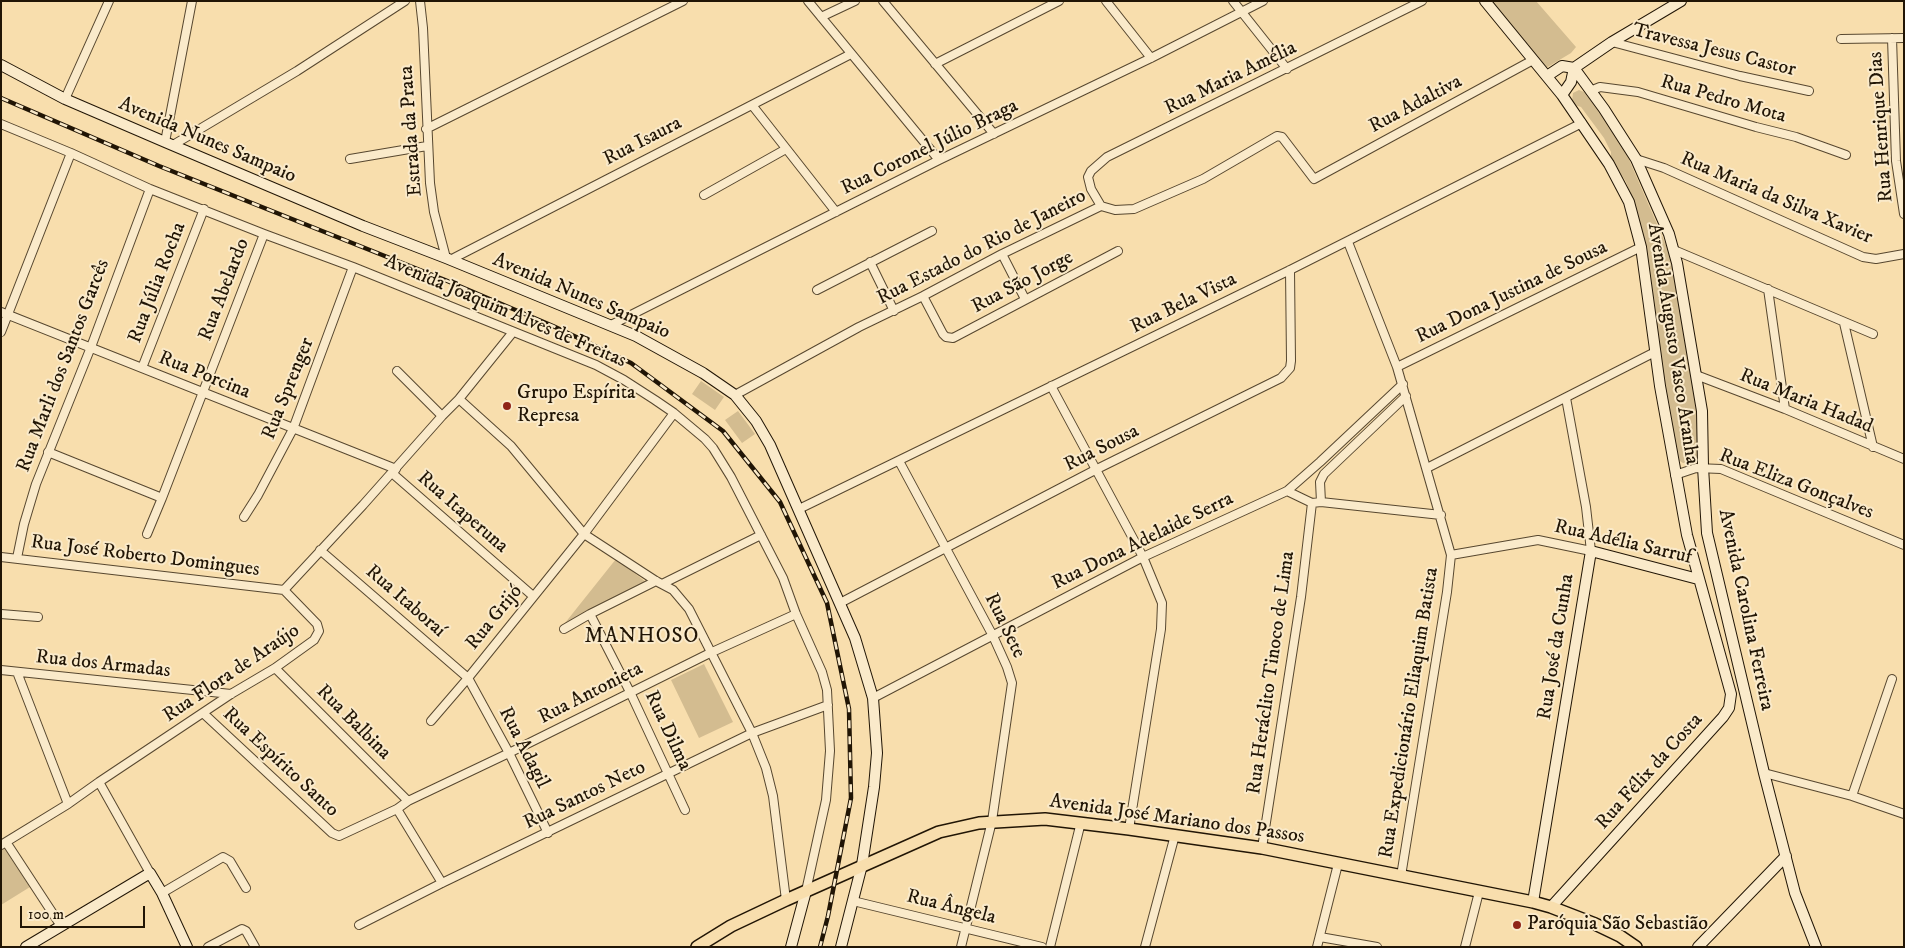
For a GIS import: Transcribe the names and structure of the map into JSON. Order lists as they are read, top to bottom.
{
  "streets": {
    "main road": ["Avenida José Mariano dos Passos"],
    "street": [
      "Travessa Jesus Castor",
      "Rua Maria Amélia",
      "Rua Pedro Mota",
      "Rua Adaltiva",
      "Rua Henrique Dias",
      "Estrada da Prata",
      "Avenida Nunes Sampaio",
      "Rua Isaura",
      "Rua Coronel Júlio Braga",
      "Rua Maria da Silva Xavier",
      "Rua Estado do Rio de Janeiro",
      "Rua Júlia Rocha",
      "Rua São Jorge",
      "Rua Abelardo",
      "Rua Dona Justina de Sousa",
      "Rua Bela Vista",
      "Avenida Joaquim Alves de Freitas",
      "Avenida Augusto Vasco Aranha",
      "Rua Marli dos Santos Garcês",
      "Rua Porcina",
      "Rua Sprenger",
      "Rua Maria Hadad",
      "Rua Sousa",
      "Rua Eliza Gonçalves",
      "Rua Itaperuna",
      "Rua Dona Adelaide Serra",
      "Rua Adélia Sarruf",
      "Rua José Roberto Domingues",
      "Rua Itaboraí",
      "Avenida Carolina Ferreira",
      "Rua Grijó",
      "Rua Sete",
      "Rua José da Cunha",
      "Rua dos Armadas",
      "Rua Heráclito Tinoco de Lima",
      "Rua Flora de Araújo",
      "Rua Antonieta",
      "Rua Expedicionário Eliaquim Batista",
      "Rua Balbina",
      "Rua Dilma",
      "Rua Adagil",
      "Rua Espírito Santo",
      "Rua Félix da Costa",
      "Rua Santos Neto",
      "Rua Ângela"
    ]
  },
  "crossings": [
    ["Rua Maria Amélia", "Rua Estado do Rio de Janeiro"],
    ["Rua Pedro Mota", "Avenida Carolina Ferreira"],
    ["Rua Adaltiva", "Rua Estado do Rio de Janeiro"],
    ["Rua Adaltiva", "Avenida Augusto Vasco Aranha"],
    ["Estrada da Prata", "Avenida Nunes Sampaio"],
    ["Estrada da Prata", "Rua Isaura"],
    ["Avenida Nunes Sampaio", "Rua Isaura"],
    ["Avenida Nunes Sampaio", "Rua Coronel Júlio Braga"],
    ["Avenida Nunes Sampaio", "Rua Estado do Rio de Janeiro"],
    ["Avenida Nunes Sampaio", "Rua Bela Vista"],
    ["Avenida Nunes Sampaio", "Rua Sousa"],
    ["Avenida Nunes Sampaio", "Rua Dona Adelaide Serra"],
    ["Avenida Nunes Sampaio", "Avenida José Mariano dos Passos"],
    ["Avenida Nunes Sampaio", "Rua Ângela"],
    ["Rua Maria da Silva Xavier", "Avenida Carolina Ferreira"],
    ["Rua Estado do Rio de Janeiro", "Rua São Jorge"],
    ["Rua Júlia Rocha", "Avenida Joaquim Alves de Freitas"],
    ["Rua Júlia Rocha", "Rua Porcina"],
    ["Rua Abelardo", "Avenida Joaquim Alves de Freitas"],
    ["Rua Abelardo", "Rua Porcina"],
    ["Rua Dona Justina de Sousa", "Avenida Augusto Vasco Aranha"],
    ["Rua Dona Justina de Sousa", "Rua Expedicionário Eliaquim Batista"],
    ["Rua Bela Vista", "Avenida Augusto Vasco Aranha"],
    ["Rua Bela Vista", "Rua Sousa"],
    ["Rua Bela Vista", "Rua Sete"],
    ["Rua Bela Vista", "Rua Expedicionário Eliaquim Batista"],
    ["Avenida Joaquim Alves de Freitas", "Rua Marli dos Santos Garcês"],
    ["Avenida Joaquim Alves de Freitas", "Rua Sprenger"],
    ["Avenida Joaquim Alves de Freitas", "Rua Grijó"],
    ["Avenida Joaquim Alves de Freitas", "Rua Flora de Araújo"],
    ["Avenida Joaquim Alves de Freitas", "Rua Antonieta"],
    ["Avenida Joaquim Alves de Freitas", "Rua Santos Neto"],
    ["Avenida Joaquim Alves de Freitas", "Avenida José Mariano dos Passos"],
    ["Avenida Augusto Vasco Aranha", "Rua Eliza Gonçalves"],
    ["Avenida Augusto Vasco Aranha", "Rua Adélia Sarruf"],
    ["Avenida Augusto Vasco Aranha", "Rua Félix da Costa"],
    ["Rua Marli dos Santos Garcês", "Rua Porcina"],
    ["Rua Marli dos Santos Garcês", "Rua José Roberto Domingues"],
    ["Rua Porcina", "Rua Sprenger"],
    ["Rua Porcina", "Rua Itaperuna"],
    ["Rua Porcina", "Rua Flora de Araújo"],
    ["Rua Maria Hadad", "Avenida Carolina Ferreira"],
    ["Rua Sousa", "Rua Sete"],
    ["Rua Eliza Gonçalves", "Avenida Carolina Ferreira"],
    ["Rua Itaperuna", "Rua Grijó"],
    ["Rua Itaperuna", "Rua Flora de Araújo"],
    ["Rua Dona Adelaide Serra", "Rua Sete"],
    ["Rua Adélia Sarruf", "Rua José da Cunha"],
    ["Rua Adélia Sarruf", "Rua Expedicionário Eliaquim Batista"],
    ["Rua José Roberto Domingues", "Rua Flora de Araújo"],
    ["Rua Itaboraí", "Rua Grijó"],
    ["Rua Itaboraí", "Rua Flora de Araújo"],
    ["Rua Itaboraí", "Rua Adagil"],
    ["Rua Grijó", "Rua Adagil"],
    ["Rua Sete", "Avenida José Mariano dos Passos"],
    ["Rua Sete", "Rua Ângela"],
    ["Rua José da Cunha", "Avenida José Mariano dos Passos"],
    ["Rua dos Armadas", "Rua Flora de Araújo"],
    ["Rua Heráclito Tinoco de Lima", "Avenida José Mariano dos Passos"],
    ["Rua Flora de Araújo", "Rua Balbina"],
    ["Rua Flora de Araújo", "Rua Espírito Santo"],
    ["Rua Antonieta", "Rua Balbina"],
    ["Rua Antonieta", "Rua Dilma"],
    ["Rua Antonieta", "Rua Adagil"],
    ["Rua Antonieta", "Rua Espírito Santo"],
    ["Rua Expedicionário Eliaquim Batista", "Avenida José Mariano dos Passos"],
    ["Rua Balbina", "Rua Espírito Santo"],
    ["Rua Dilma", "Rua Santos Neto"],
    ["Rua Adagil", "Rua Santos Neto"],
    ["Rua Félix da Costa", "Avenida José Mariano dos Passos"]
  ],
  "districts": ["MANHOSO"],
  "places": ["Grupo Espírita Represa", "Paróquia São Sebastião"],
  "scale_bar": "100 m"
}
